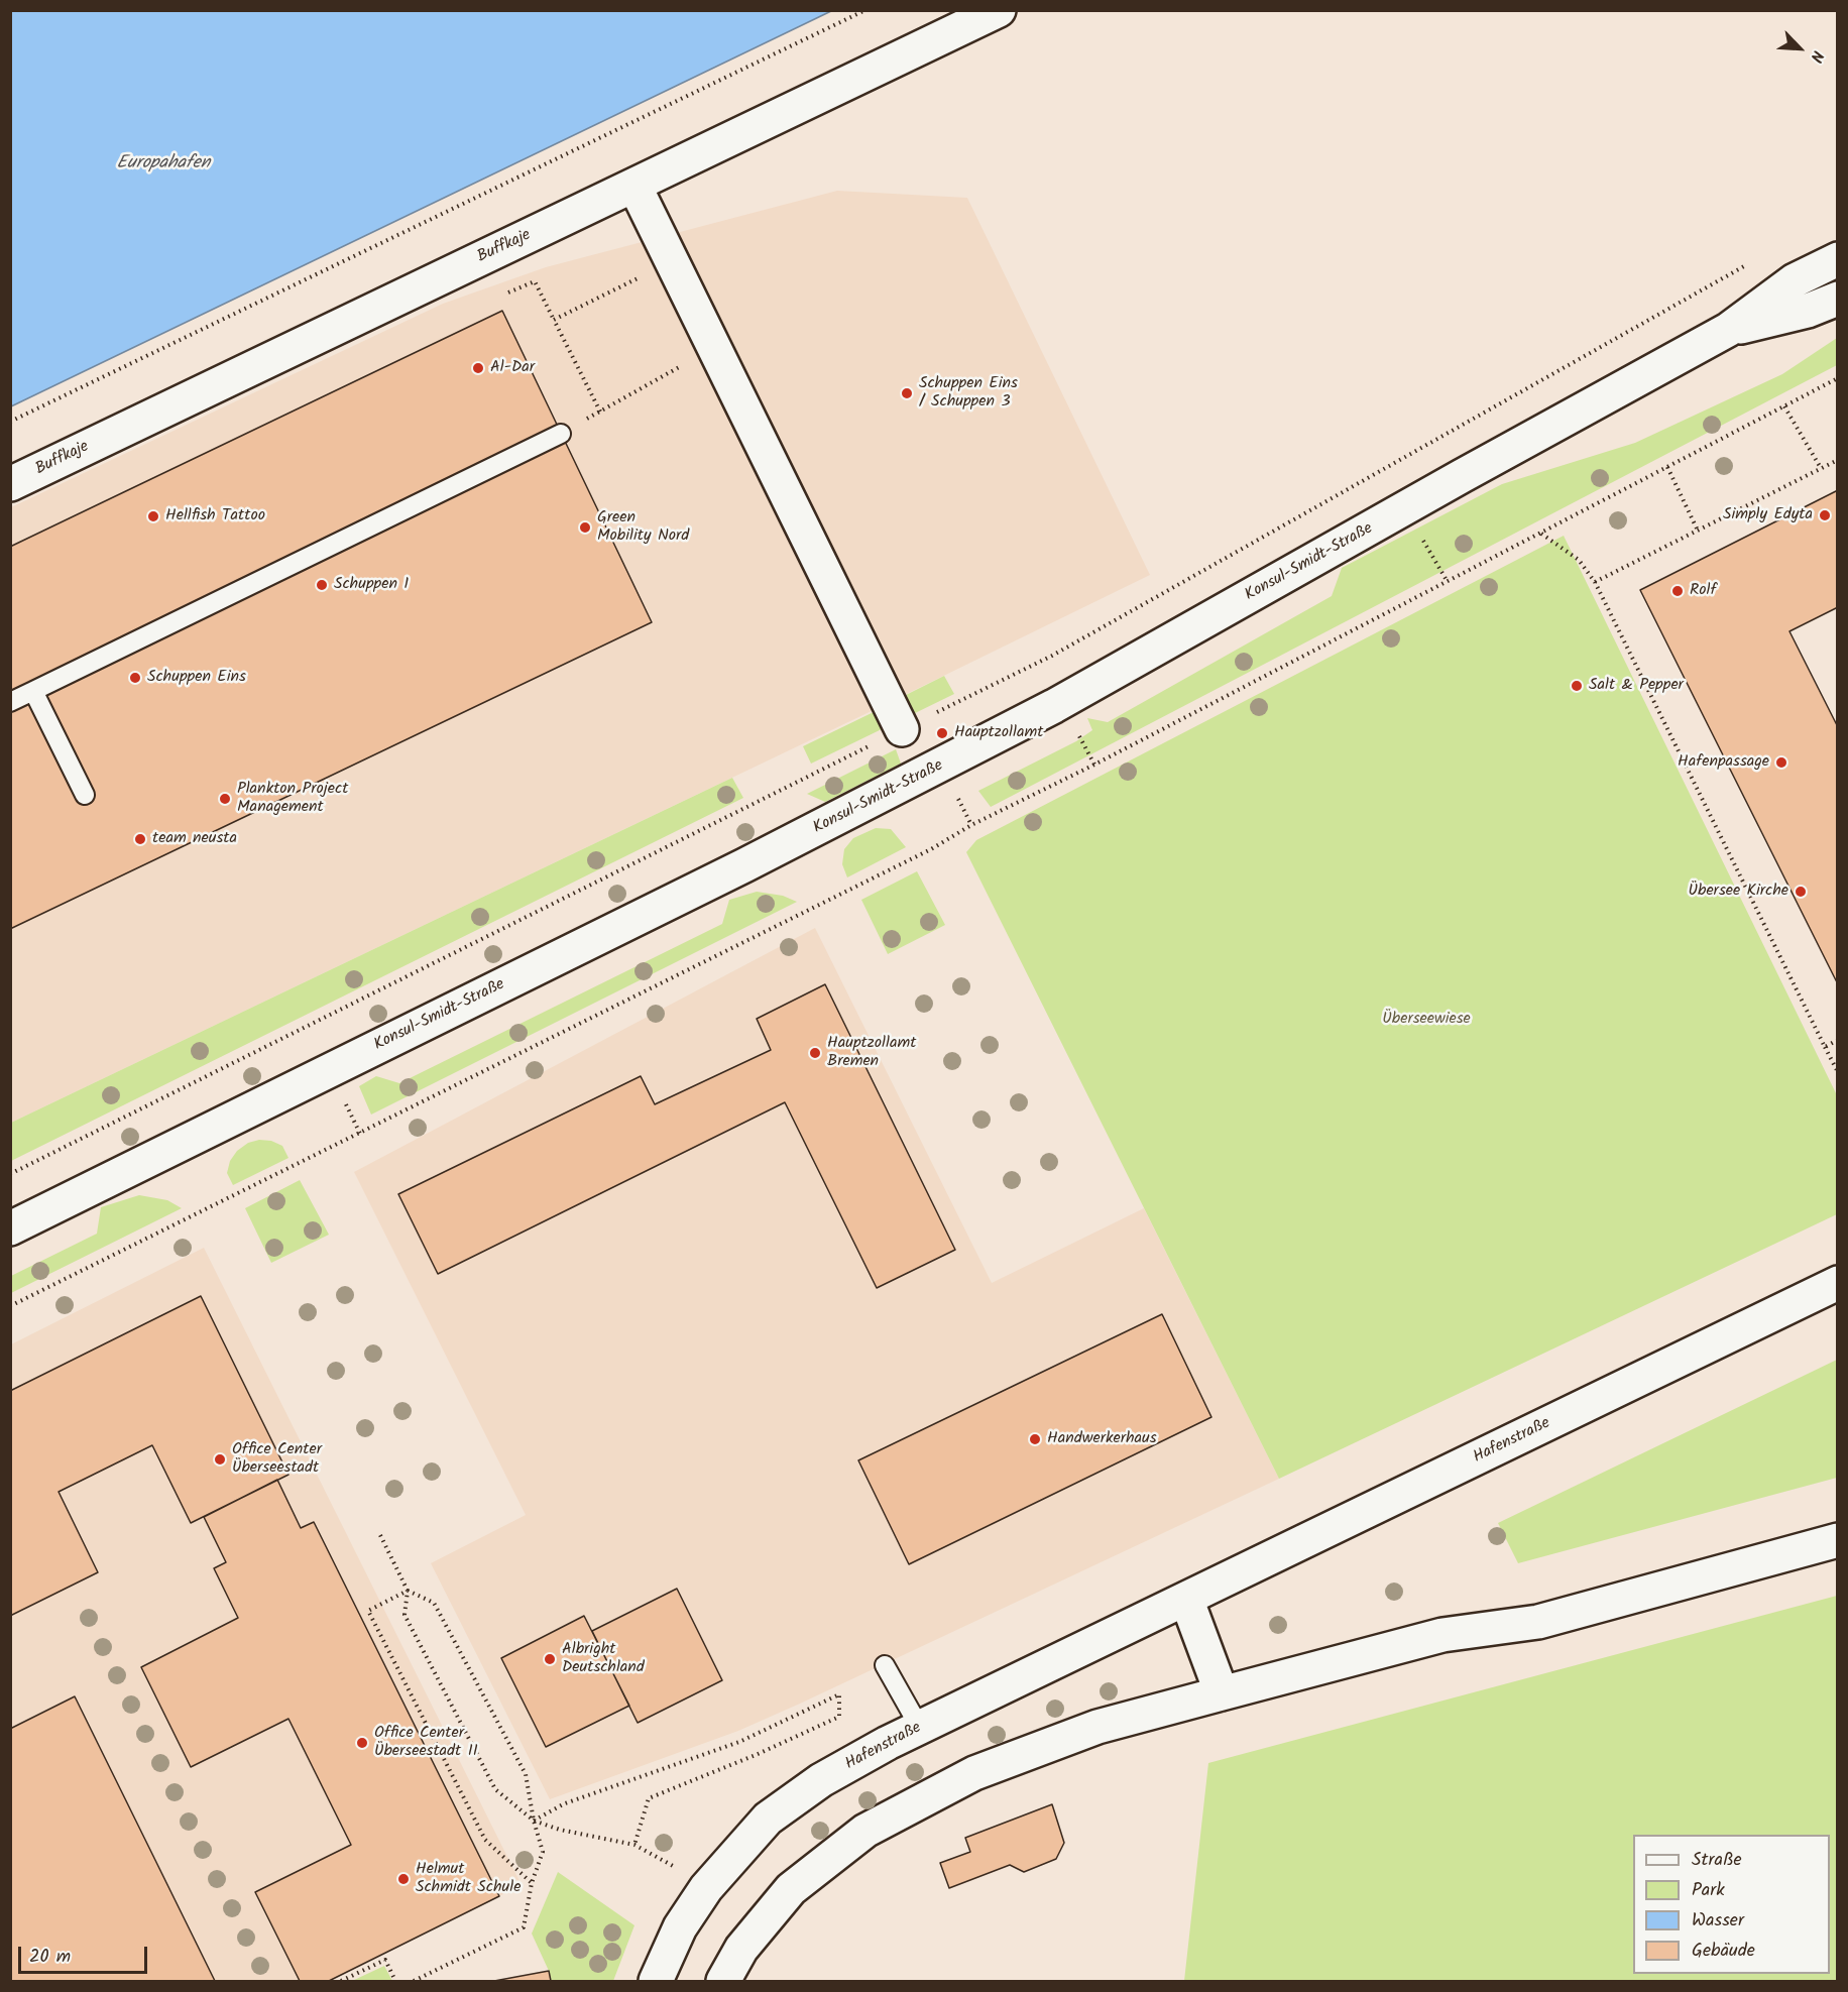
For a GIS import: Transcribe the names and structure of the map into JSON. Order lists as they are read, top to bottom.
{
  "streets": {
    "street": ["Buffkaje", "Konsul-Smidt-Straße", "Hafenstraße"]
  },
  "water": ["Europahafen"],
  "parks": ["Überseewiese"],
  "places": [
    "Al-Dar",
    "Schuppen Eins / Schuppen 3",
    "Simply Edyta",
    "Hellfish Tattoo",
    "Green Mobility Nord",
    "Schuppen 1",
    "Rolf",
    "Schuppen Eins",
    "Salt & Pepper",
    "Hauptzollamt",
    "Hafenpassage",
    "Plankton Project Management",
    "team neusta",
    "Übersee Kirche",
    "Hauptzollamt Bremen",
    "Handwerkerhaus",
    "Office Center Überseestadt",
    "Albright Deutschland",
    "Office Center Überseestadt II",
    "Helmut Schmidt Schule"
  ],
  "legend": [
    "Straße",
    "Park",
    "Wasser",
    "Gebäude"
  ],
  "scale_bar": "20 m",
  "north": "bottom right"
}
